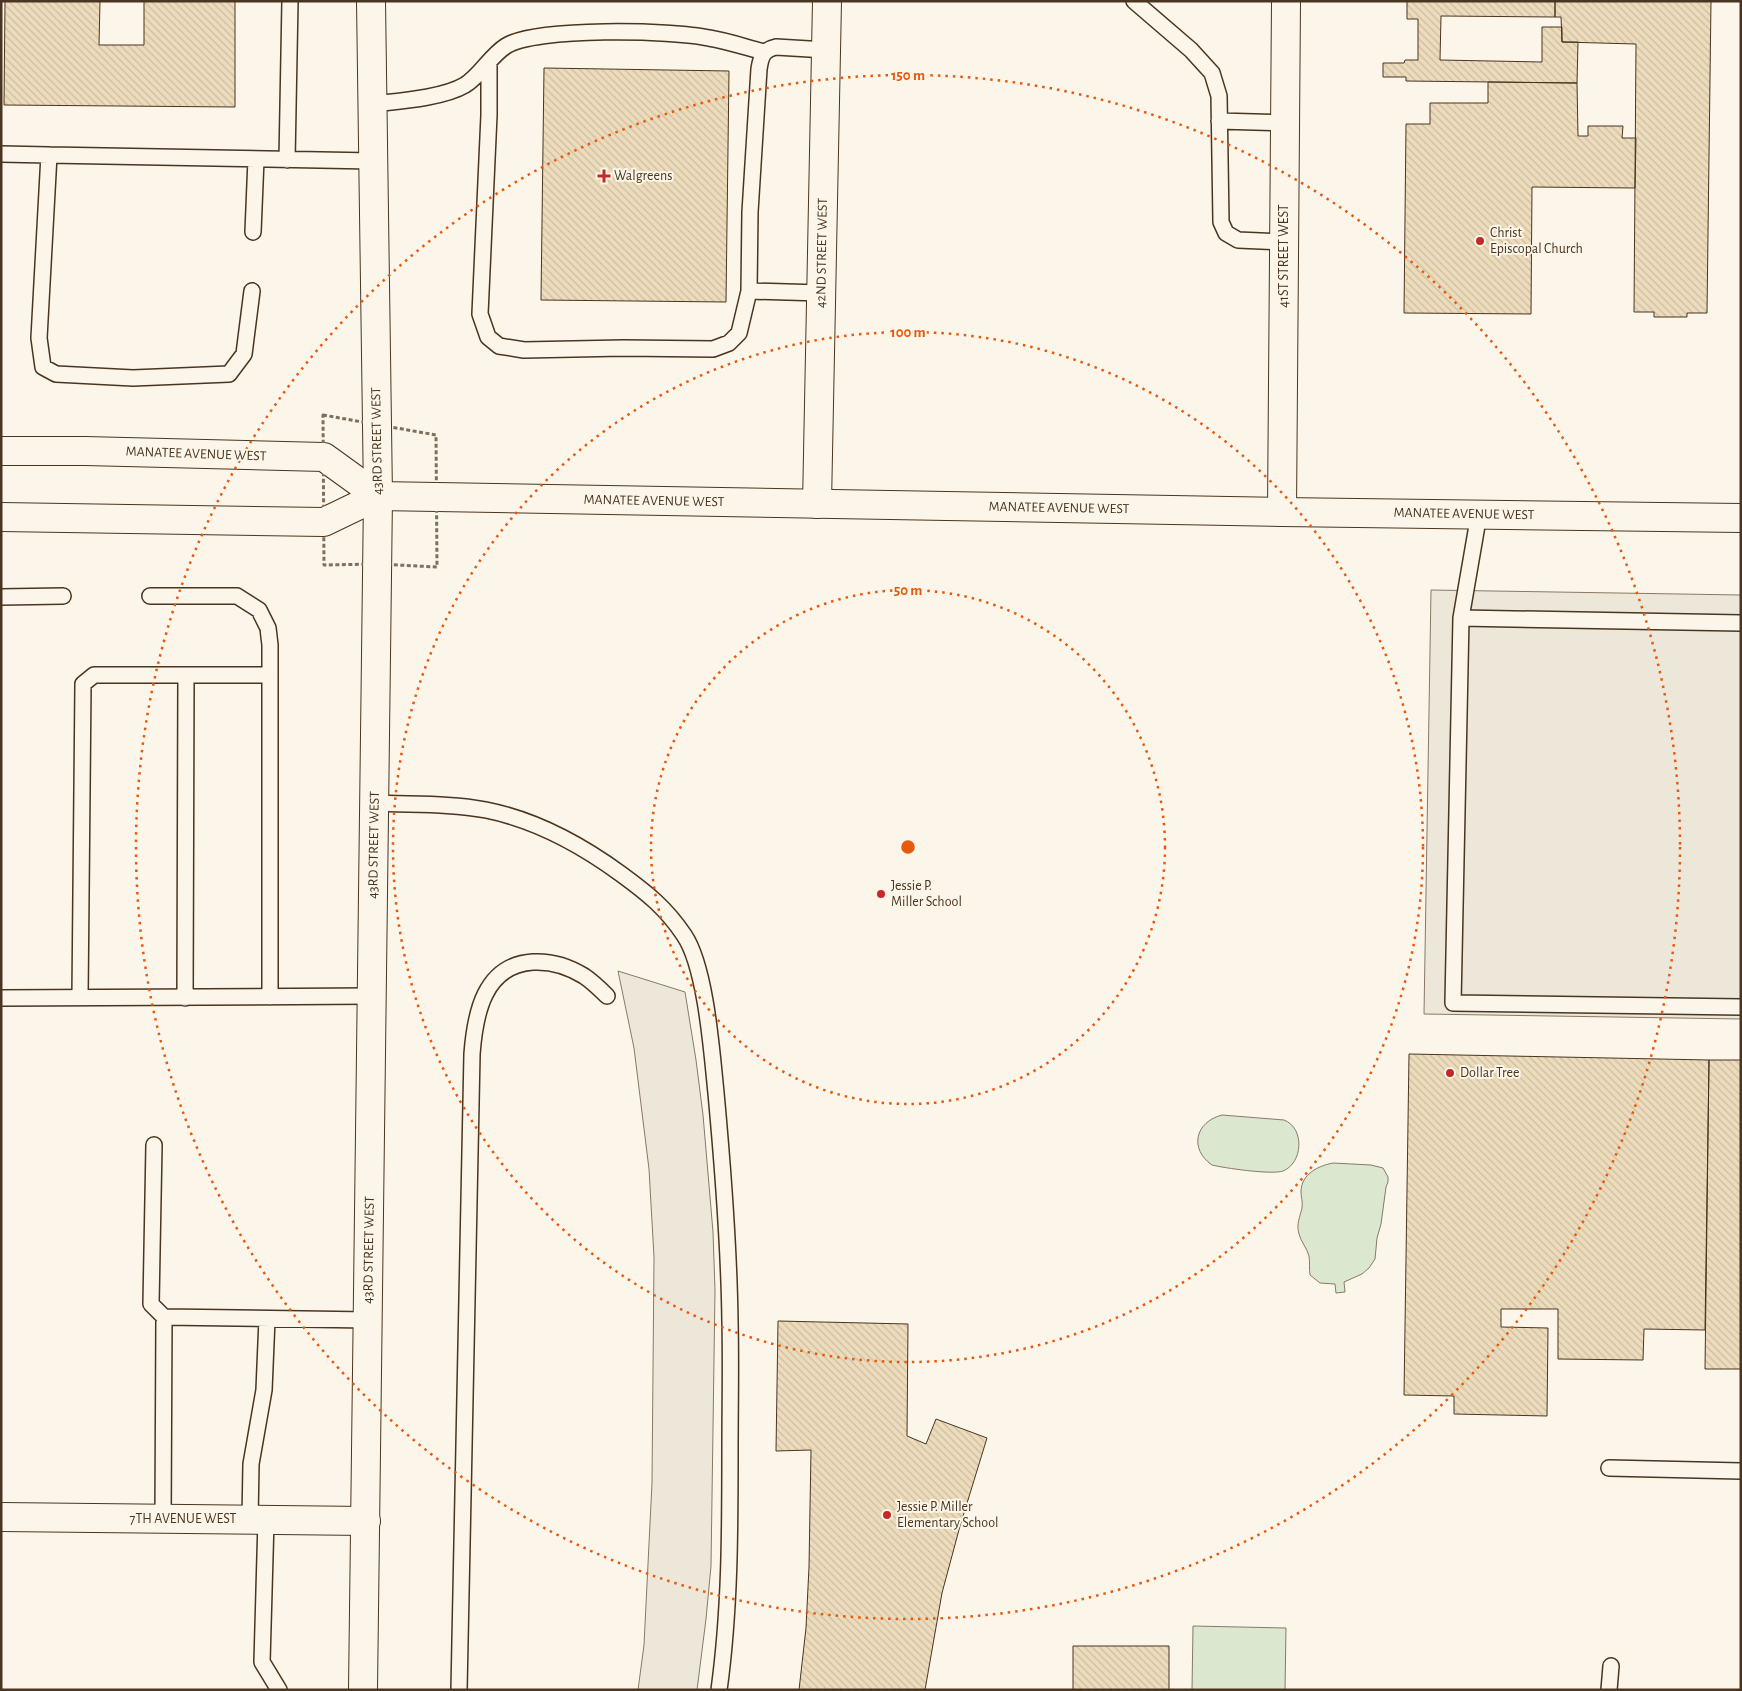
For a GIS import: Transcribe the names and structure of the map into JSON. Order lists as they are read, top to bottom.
{
  "streets": {
    "street": [
      "42ND STREET WEST",
      "41ST STREET WEST",
      "43RD STREET WEST",
      "MANATEE AVENUE WEST",
      "7TH AVENUE WEST"
    ]
  },
  "crossings": [
    ["42ND STREET WEST", "MANATEE AVENUE WEST"],
    ["41ST STREET WEST", "MANATEE AVENUE WEST"],
    ["43RD STREET WEST", "MANATEE AVENUE WEST"],
    ["43RD STREET WEST", "7TH AVENUE WEST"]
  ],
  "places": {
    "health": ["Walgreens"],
    "other": [
      "Christ Episcopal Church",
      "Jessie P. Miller School",
      "Dollar Tree",
      "Jessie P. Miller Elementary School"
    ]
  },
  "rings": ["150 m", "100 m", "50 m"]
}
